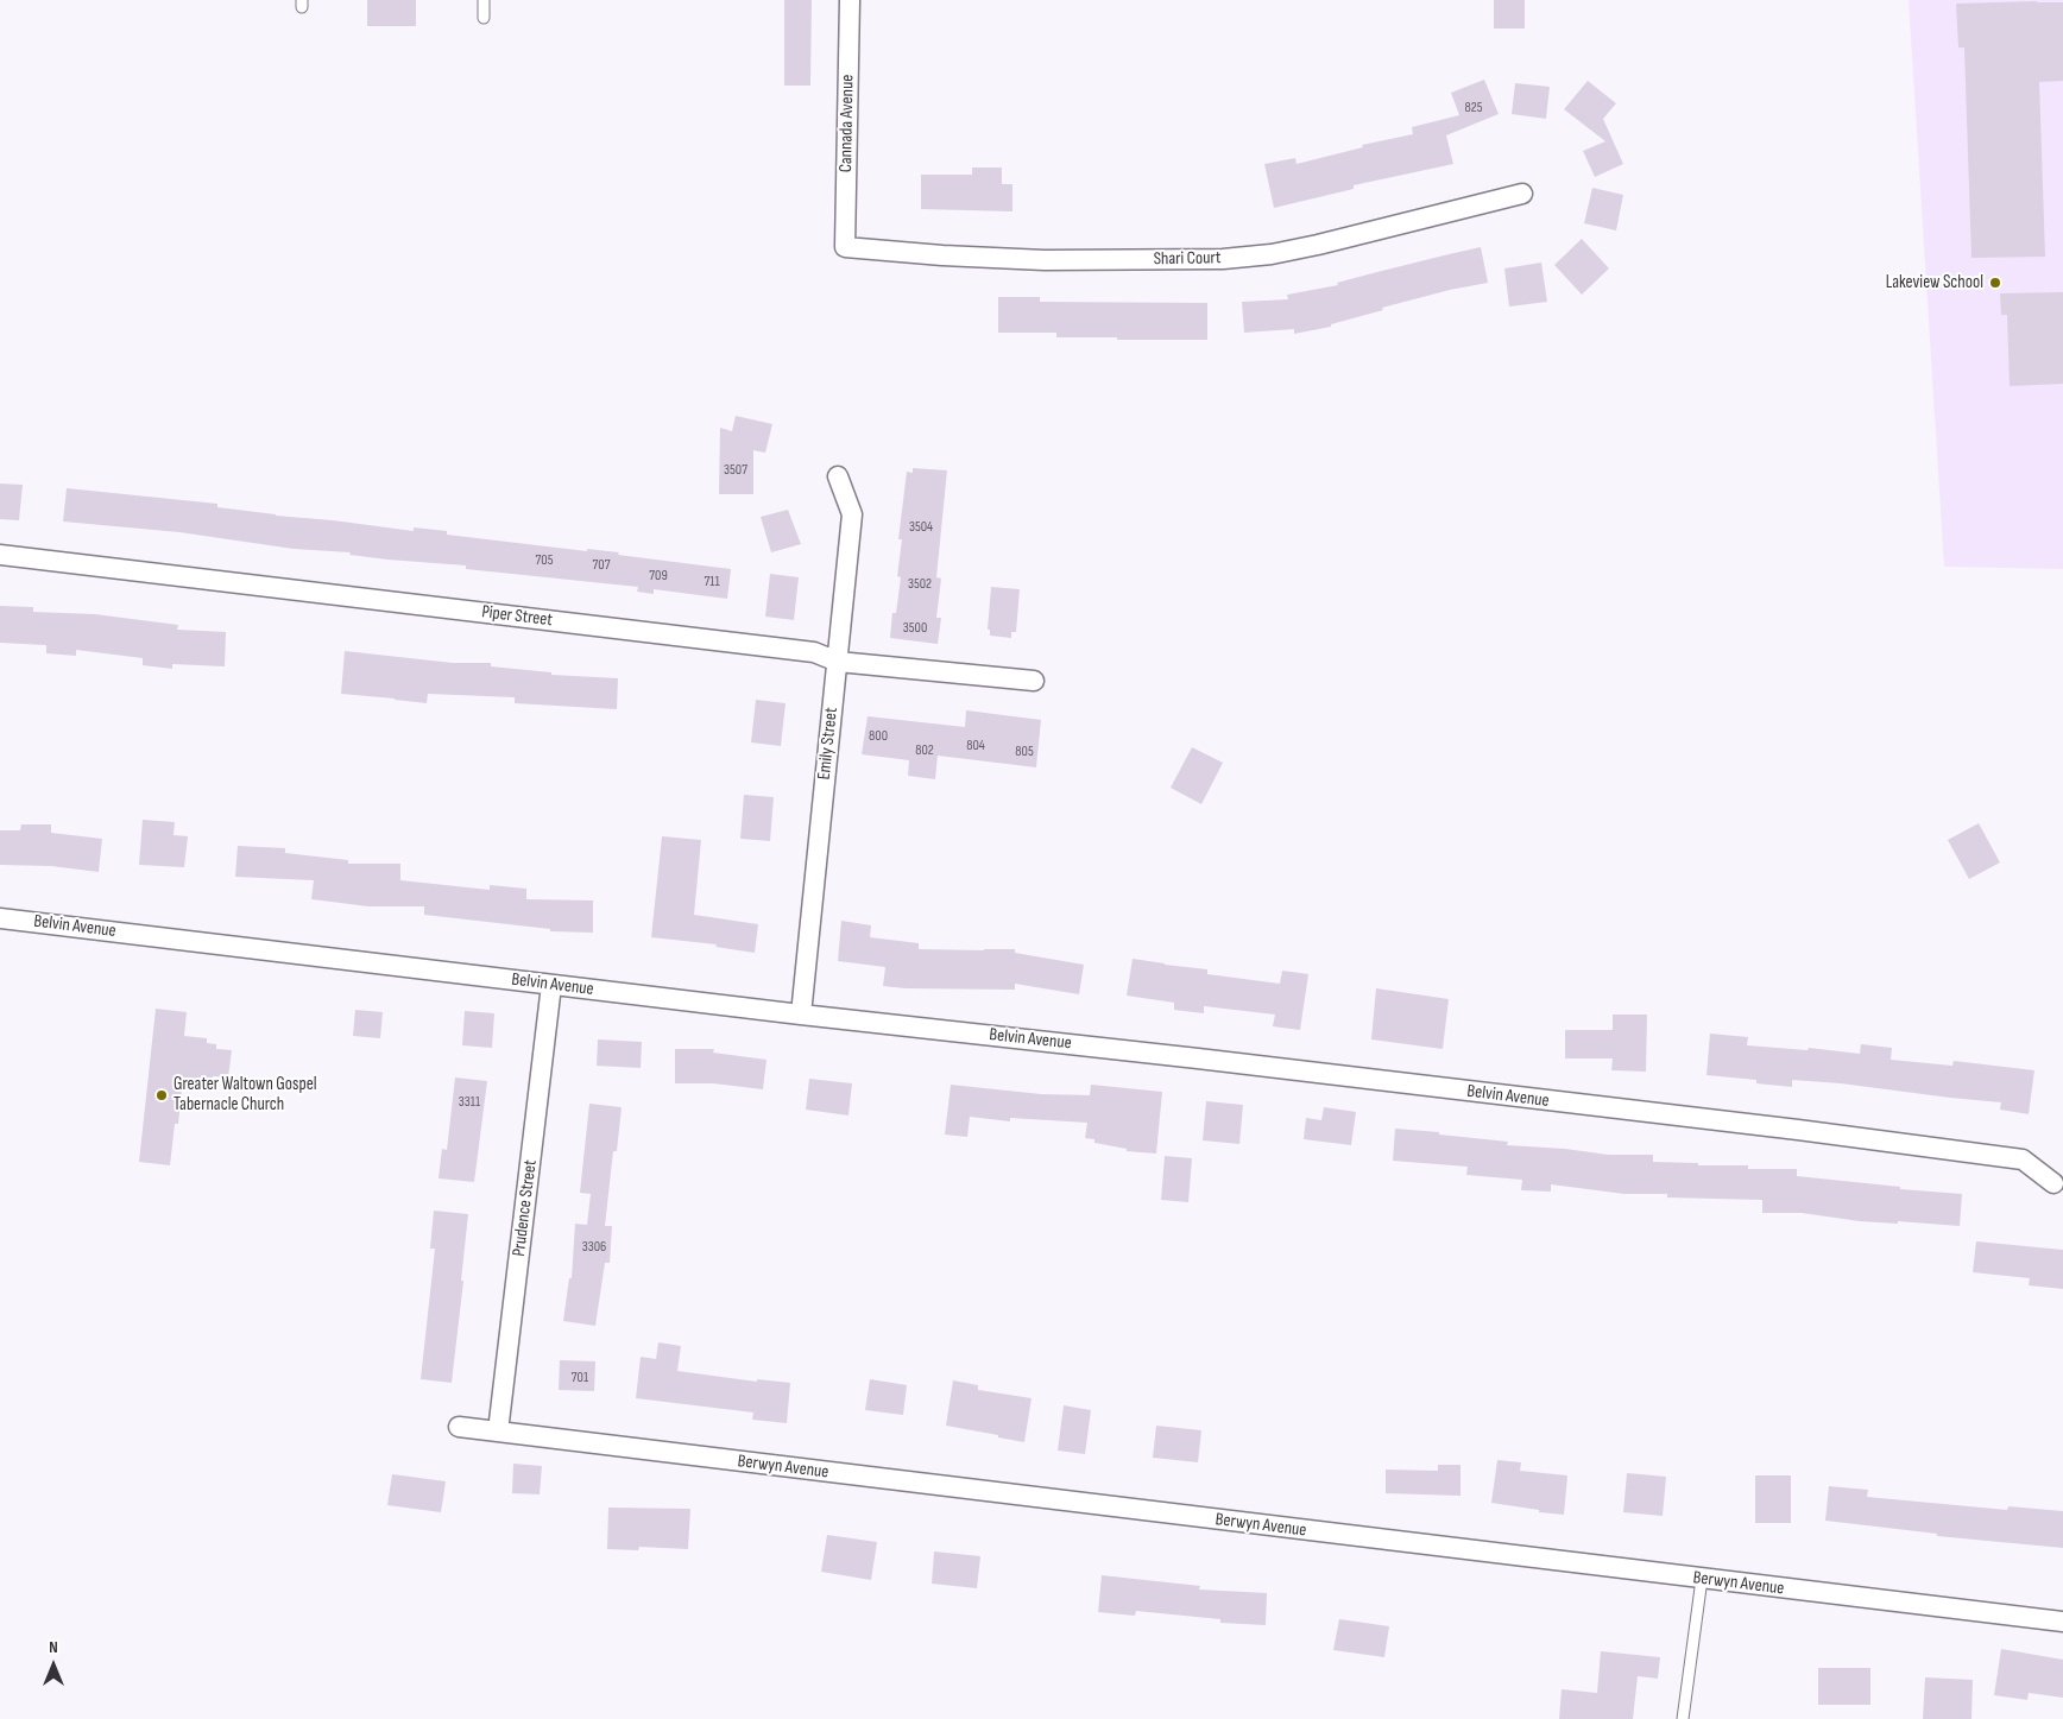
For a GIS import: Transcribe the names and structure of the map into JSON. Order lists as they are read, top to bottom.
{
  "streets": {
    "street": [
      "Cannada Avenue",
      "Shari Court",
      "Piper Street",
      "Emily Street",
      "Belvin Avenue",
      "Prudence Street",
      "Berwyn Avenue"
    ]
  },
  "crossings": [
    ["Cannada Avenue", "Shari Court"],
    ["Piper Street", "Emily Street"],
    ["Emily Street", "Belvin Avenue"],
    ["Belvin Avenue", "Prudence Street"],
    ["Prudence Street", "Berwyn Avenue"]
  ],
  "places": ["Lakeview School", "Greater Waltown Gospel Tabernacle Church"],
  "house_numbers": [
    "825",
    "3507",
    "3504",
    "705",
    "707",
    "709",
    "711",
    "3502",
    "3500",
    "800",
    "804",
    "802",
    "805",
    "3311",
    "3306",
    "701"
  ],
  "north": "top"
}
